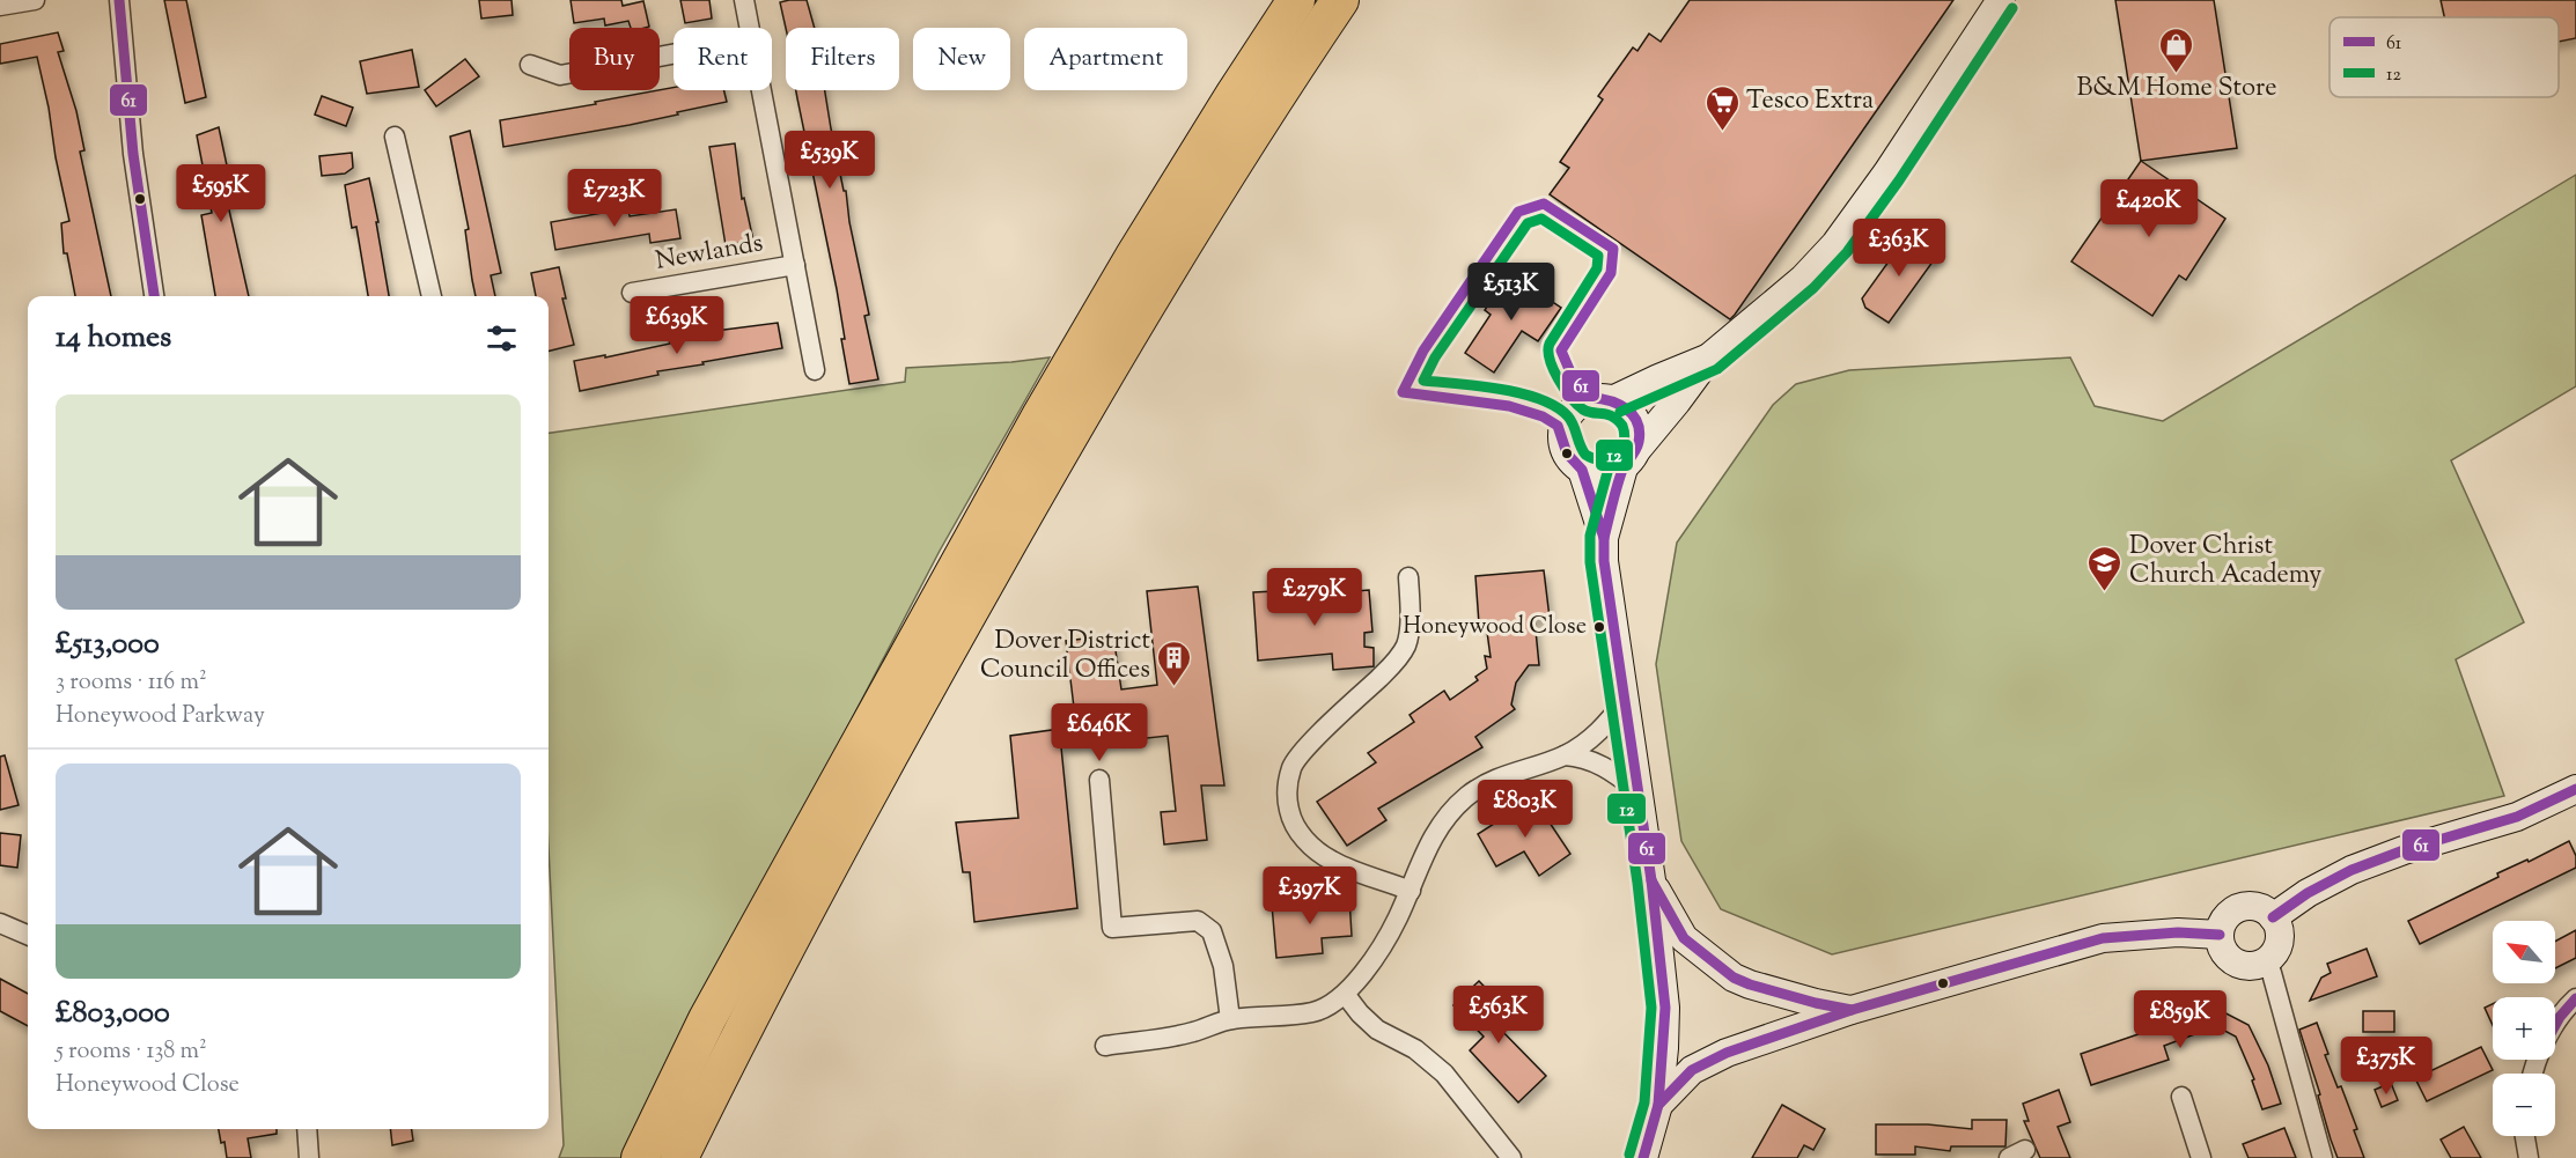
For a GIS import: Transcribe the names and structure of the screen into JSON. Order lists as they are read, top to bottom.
{
  "streets": {
    "street": ["Newlands"]
  },
  "places": {
    "shop": ["B&M Home Store"],
    "supermarket": ["Tesco Extra"],
    "school or university": ["Dover Christ Church Academy"],
    "other": ["Honeywood Close"],
    "building": ["Dover District Council Offices"]
  },
  "lines": ["transit line 61", "transit line 12"],
  "legend": ["61", "12"],
  "north": "top left",
  "page": {
    "chip": [
      "Buy",
      "Rent",
      "Filters",
      "New",
      "Apartment"
    ],
    "price": [
      "£539K",
      "£595K",
      "£723K",
      "£420K",
      "£363K",
      "£513K",
      "£639K",
      "£279K",
      "£646K",
      "£803K",
      "£397K",
      "£563K",
      "£859K",
      "£375K"
    ],
    "heading": "14 homes",
    "list": [
      {
        "name": "£513,000",
        "note": "3 rooms · 116 m² · Honeywood Parkway"
      },
      {
        "name": "£803,000",
        "note": "5 rooms · 138 m² · Honeywood Close"
      }
    ],
    "map_buttons": ["+", "−"]
  }
}
